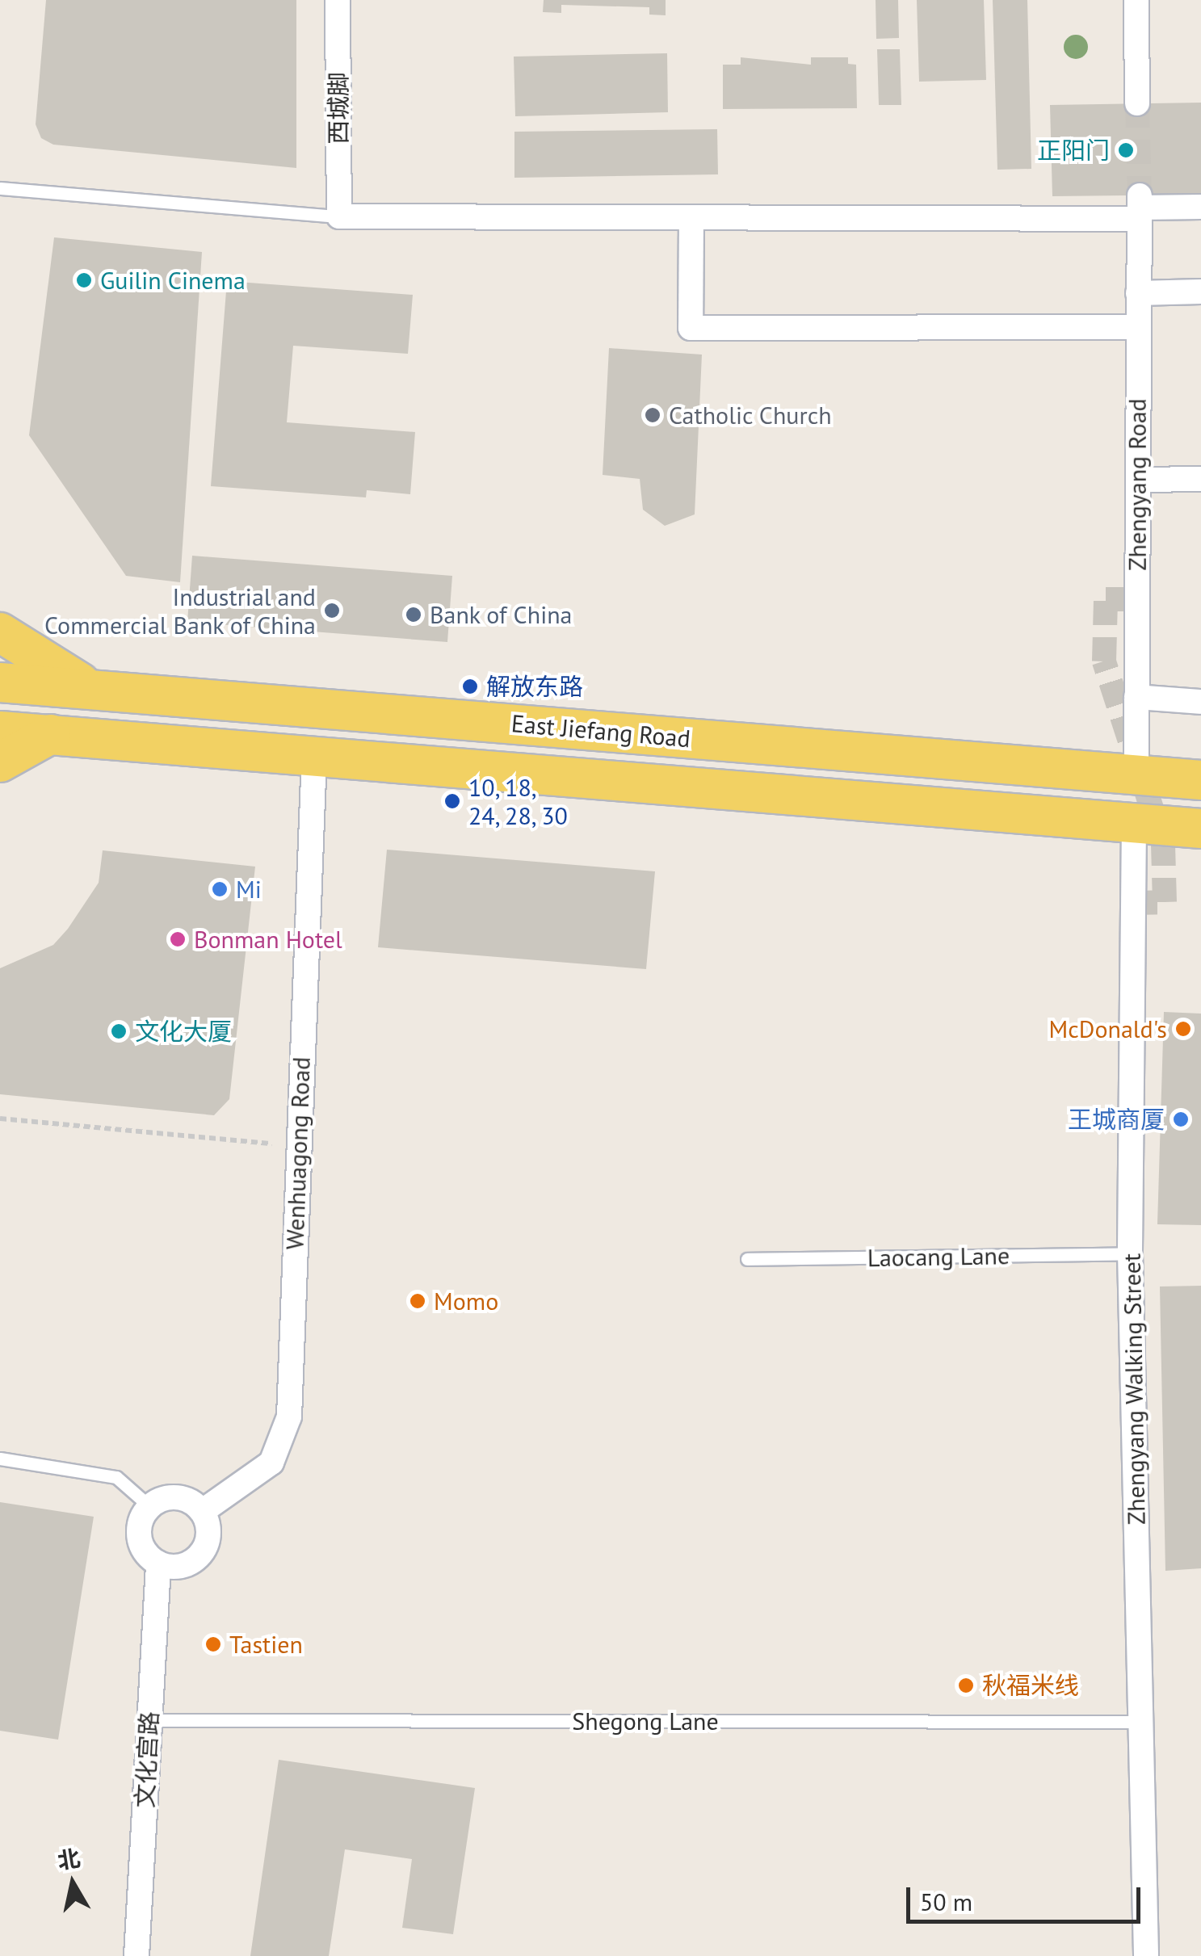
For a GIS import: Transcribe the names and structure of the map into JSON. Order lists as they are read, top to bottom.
{
  "streets": {
    "main road": ["East Jiefang Road"],
    "street": [
      "西城脚",
      "Zhengyang Road",
      "Wenhuagong Road",
      "Zhengyang Walking Street",
      "文化宫路"
    ],
    "lane": ["Laocang Lane", "Shegong Lane"]
  },
  "crossings": [
    ["Zhengyang Road", "East Jiefang Road"],
    ["East Jiefang Road", "Wenhuagong Road"],
    ["East Jiefang Road", "Zhengyang Walking Street"],
    ["Wenhuagong Road", "文化宫路"],
    ["Laocang Lane", "Zhengyang Walking Street"],
    ["Zhengyang Walking Street", "Shegong Lane"],
    ["Shegong Lane", "文化宫路"]
  ],
  "places": [
    "正阳门",
    "Guilin Cinema",
    "Catholic Church",
    "Industrial and Commercial Bank of China",
    "Bank of China",
    "解放东路",
    "10, 18, 24, 28, 30",
    "Mi",
    "Bonman Hotel",
    "McDonald's",
    "文化大厦",
    "王城商厦",
    "Momo",
    "Tastien",
    "秋福米线"
  ],
  "scale_bar": "50 m",
  "north": "top"
}
